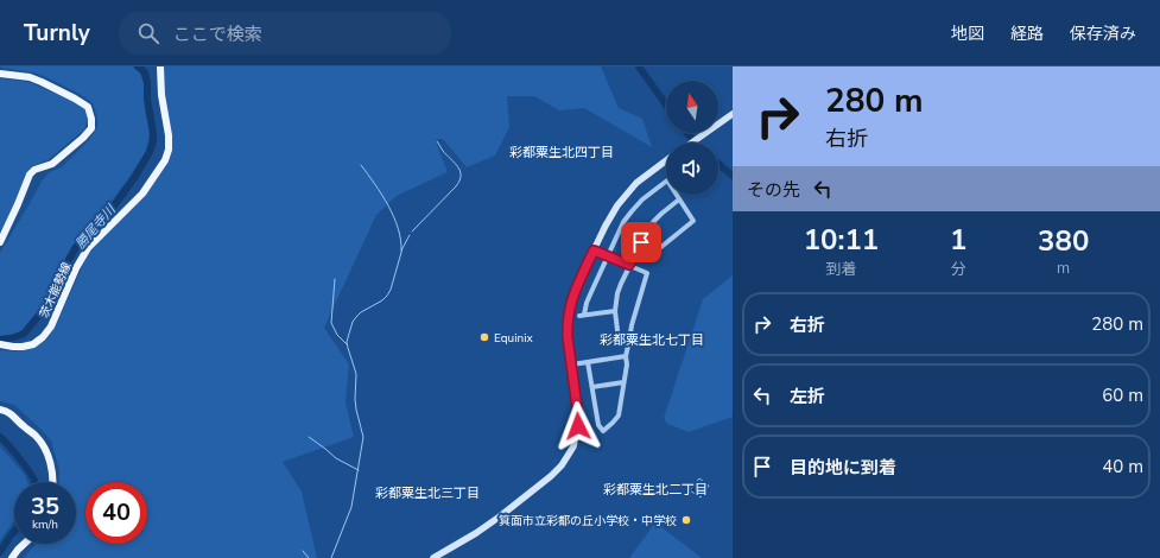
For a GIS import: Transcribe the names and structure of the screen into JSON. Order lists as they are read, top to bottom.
{
  "streets": {
    "main road": ["茨木能勢線"]
  },
  "districts": [
    "彩都粟生北四丁目",
    "彩都粟生北七丁目",
    "彩都粟生北二丁目",
    "彩都粟生北三丁目"
  ],
  "water": ["勝尾寺川"],
  "places": ["Equinix", "箕面市立彩都の丘小学校・中学校"],
  "north": "top",
  "page": {
    "header": "Turnly",
    "search": "ここで検索",
    "nav": ["地図", "経路", "保存済み"],
    "turn": ["280 m", "右折"],
    "then": "その先",
    "eta": [
      "10:11",
      "到着",
      "1",
      "分",
      "380",
      "m"
    ],
    "list": [
      {
        "name": "右折",
        "value": "280 m"
      },
      {
        "name": "左折",
        "value": "60 m"
      },
      {
        "name": "目的地に到着",
        "value": "40 m"
      }
    ],
    "speed": "35 km/h",
    "limit": "40"
  }
}
